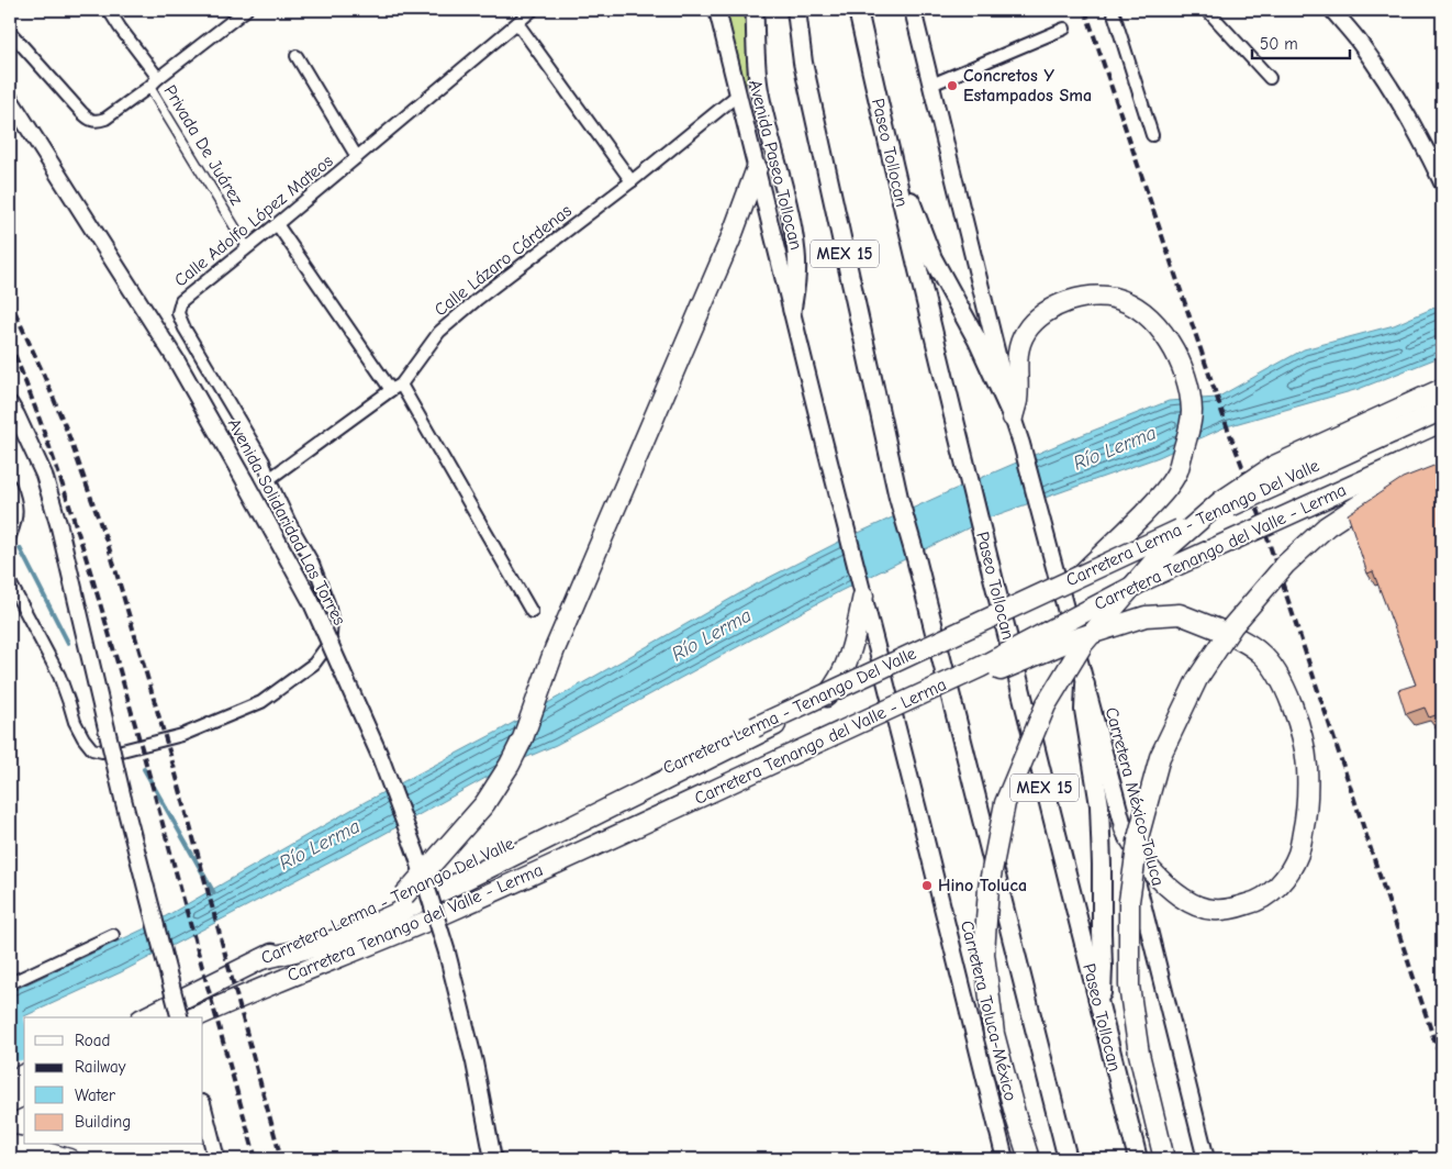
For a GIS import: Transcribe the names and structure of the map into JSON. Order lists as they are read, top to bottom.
{
  "streets": {
    "highway": [
      "Paseo Tollocan",
      "MEX 15",
      "Carretera Lerma - Tenango Del Valle",
      "Carretera Tenango del Valle - Lerma"
    ],
    "main road": [
      "Avenida Paseo Tollocan",
      "Avenida Solidaridad Las Torres",
      "Carretera México-Toluca",
      "Carretera Toluca-México"
    ],
    "street": ["Privada De Juárez", "Calle Adolfo López Mateos", "Calle Lázaro Cárdenas"]
  },
  "crossings": [
    ["Privada De Juárez", "Calle Adolfo López Mateos"],
    ["Avenida Paseo Tollocan", "Calle Lázaro Cárdenas"],
    ["Avenida Paseo Tollocan", "Carretera Toluca-México"],
    ["Calle Adolfo López Mateos", "Calle Lázaro Cárdenas"]
  ],
  "water": ["Río Lerma"],
  "places": ["Concretos Y Estampados Sma", "Hino Toluca"],
  "legend": [
    "Road",
    "Railway",
    "Water",
    "Building"
  ],
  "scale_bar": "50 m"
}
